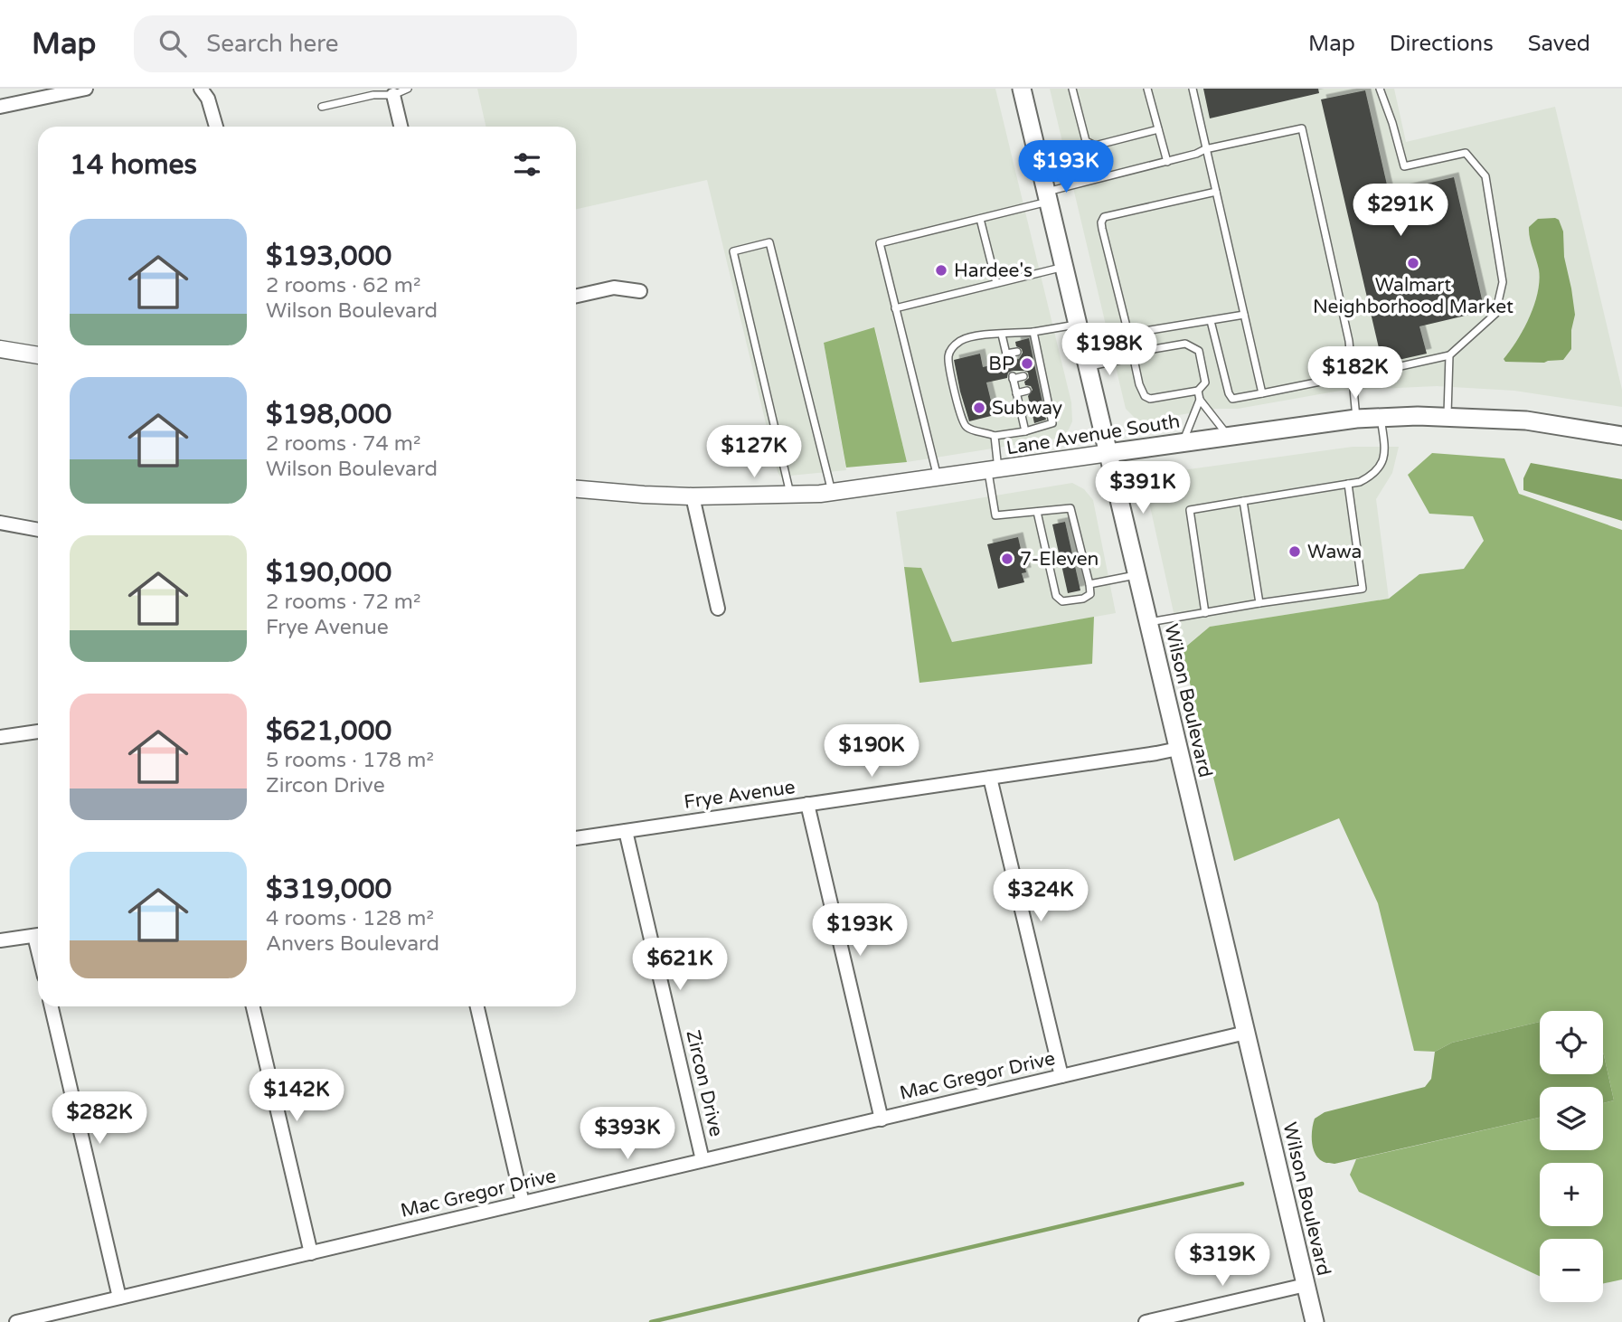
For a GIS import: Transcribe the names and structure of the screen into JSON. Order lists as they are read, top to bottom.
{
  "streets": {
    "main road": ["Lane Avenue South", "Wilson Boulevard"],
    "street": ["Frye Avenue", "Mac Gregor Drive", "Zircon Drive"]
  },
  "crossings": [
    ["Lane Avenue South", "Wilson Boulevard"],
    ["Wilson Boulevard", "Frye Avenue"],
    ["Wilson Boulevard", "Mac Gregor Drive"],
    ["Frye Avenue", "Zircon Drive"],
    ["Mac Gregor Drive", "Zircon Drive"]
  ],
  "places": [
    "Walmart Neighborhood Market",
    "Hardee's",
    "BP",
    "Subway",
    "Wawa",
    "7-Eleven"
  ],
  "page": {
    "header": "Map",
    "search": "Search here",
    "nav": ["Map", "Directions", "Saved"],
    "heading": "14 homes",
    "price": [
      "$193K",
      "$291K",
      "$198K",
      "$182K",
      "$127K",
      "$391K",
      "$190K",
      "$324K",
      "$193K",
      "$621K",
      "$142K",
      "$282K",
      "$393K",
      "$319K"
    ],
    "list": [
      {
        "name": "$193,000",
        "note": "2 rooms · 62 m² · Wilson Boulevard"
      },
      {
        "name": "$198,000",
        "note": "2 rooms · 74 m² · Wilson Boulevard"
      },
      {
        "name": "$190,000",
        "note": "2 rooms · 72 m² · Frye Avenue"
      },
      {
        "name": "$621,000",
        "note": "5 rooms · 178 m² · Zircon Drive"
      },
      {
        "name": "$319,000",
        "note": "4 rooms · 128 m² · Anvers Boulevard"
      }
    ],
    "map_buttons": ["+", "−"]
  }
}
